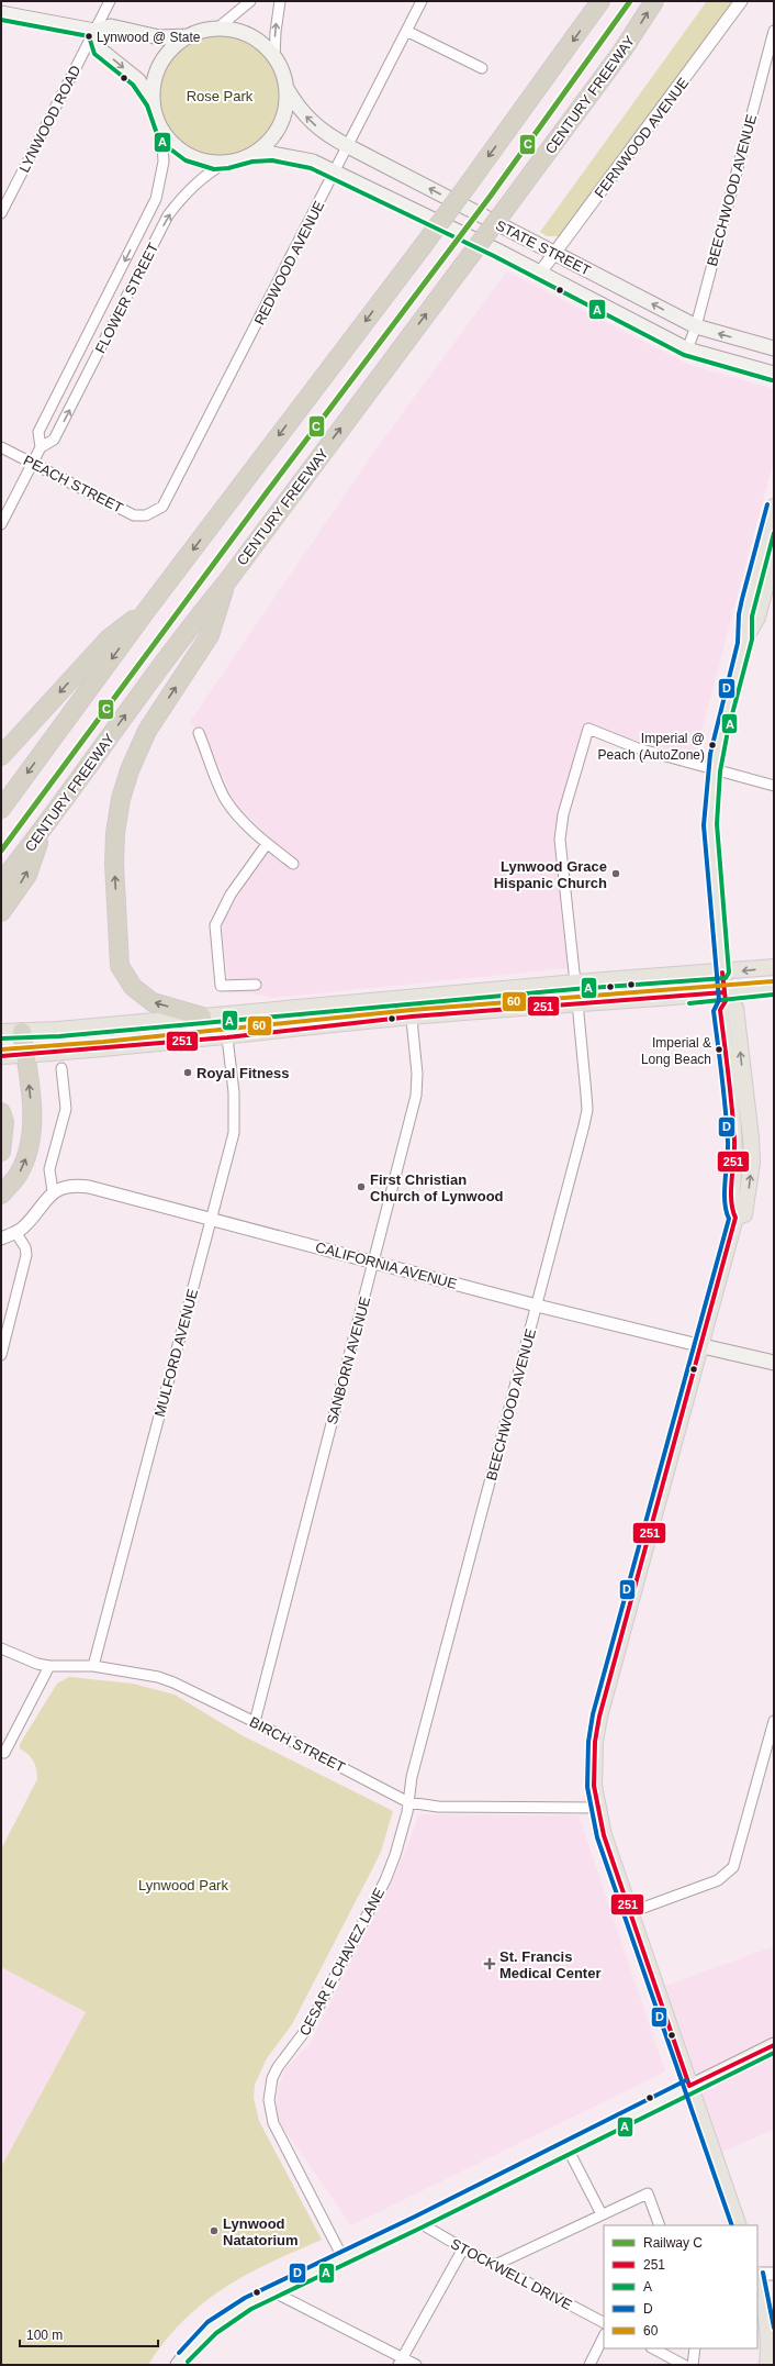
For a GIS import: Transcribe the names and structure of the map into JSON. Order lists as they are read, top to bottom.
{
  "streets": {
    "highway": ["CENTURY FREEWAY"],
    "main road": ["STATE STREET", "CALIFORNIA AVENUE"],
    "street": [
      "LYNWOOD ROAD",
      "FERNWOOD AVENUE",
      "BEECHWOOD AVENUE",
      "REDWOOD AVENUE",
      "FLOWER STREET",
      "PEACH STREET",
      "MULFORD AVENUE",
      "SANBORN AVENUE",
      "BIRCH STREET",
      "CESAR E CHAVEZ LANE",
      "STOCKWELL DRIVE"
    ]
  },
  "crossings": [
    ["FERNWOOD AVENUE", "STATE STREET"],
    ["BEECHWOOD AVENUE", "STATE STREET"],
    ["BEECHWOOD AVENUE", "CALIFORNIA AVENUE"],
    ["BEECHWOOD AVENUE", "BIRCH STREET"],
    ["BEECHWOOD AVENUE", "CESAR E CHAVEZ LANE"],
    ["STATE STREET", "REDWOOD AVENUE"],
    ["STATE STREET", "FLOWER STREET"],
    ["REDWOOD AVENUE", "PEACH STREET"],
    ["FLOWER STREET", "PEACH STREET"],
    ["CALIFORNIA AVENUE", "MULFORD AVENUE"],
    ["CALIFORNIA AVENUE", "SANBORN AVENUE"],
    ["MULFORD AVENUE", "BIRCH STREET"],
    ["SANBORN AVENUE", "BIRCH STREET"],
    ["BIRCH STREET", "CESAR E CHAVEZ LANE"]
  ],
  "parks": ["Rose Park", "Lynwood Park"],
  "places": {
    "other": [
      "Lynwood @ State",
      "Imperial @ Peach (AutoZone)",
      "Lynwood Grace Hispanic Church",
      "Imperial & Long Beach",
      "Royal Fitness",
      "First Christian Church of Lynwood",
      "Lynwood Natatorium"
    ],
    "health": ["St. Francis Medical Center"]
  },
  "lines": [
    "rail line C",
    "transit line A",
    "transit line D",
    "transit line 251",
    "transit line 60"
  ],
  "legend": [
    "Railway C",
    "251",
    "A",
    "D",
    "60"
  ],
  "scale_bar": "100 m"
}
